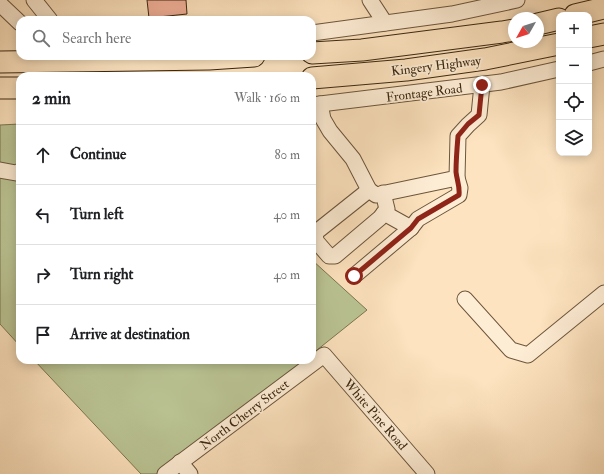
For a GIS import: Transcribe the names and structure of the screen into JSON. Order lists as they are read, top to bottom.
{
  "streets": {
    "highway": ["Kingery Highway"],
    "street": ["Frontage Road", "North Cherry Street", "White Pine Road"]
  },
  "crossings": [
    ["North Cherry Street", "White Pine Road"]
  ],
  "north": "bottom left",
  "page": {
    "map_buttons": ["+", "−"],
    "search": "Search here",
    "heading": ["2 min", "Walk · 160 m"],
    "list": [
      ["Continue", "80 m"],
      ["Turn left", "40 m"],
      ["Turn right", "40 m"],
      "Arrive at destination"
    ]
  }
}
